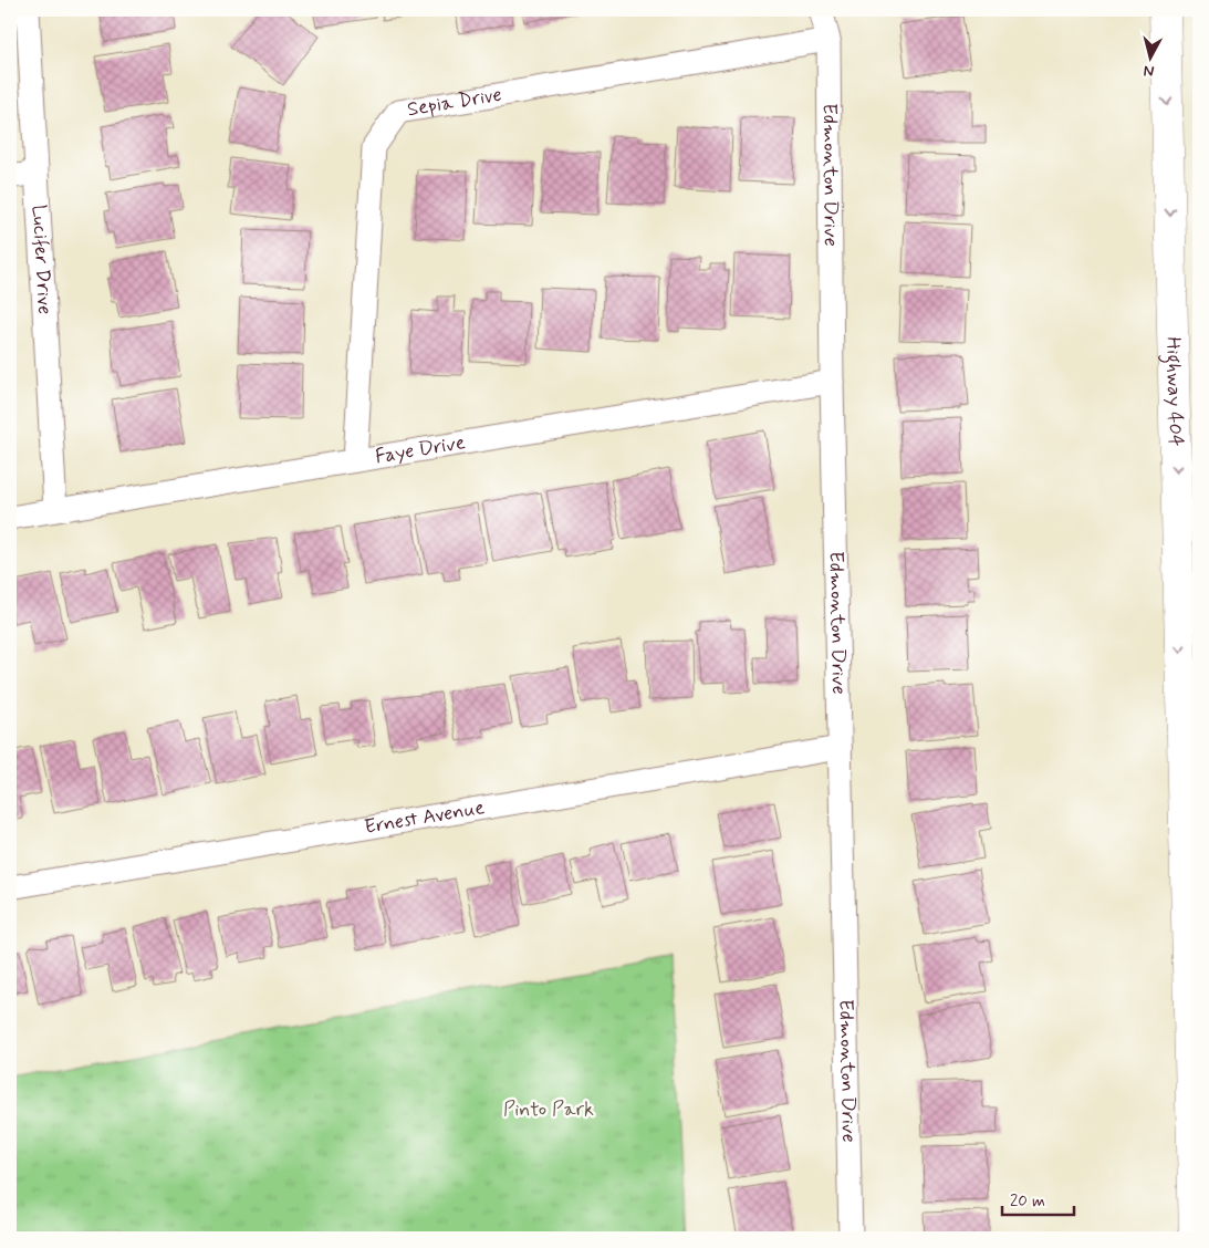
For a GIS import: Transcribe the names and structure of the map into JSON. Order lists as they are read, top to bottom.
{
  "streets": {
    "highway": ["Highway 404"],
    "street": [
      "Sepia Drive",
      "Edmonton Drive",
      "Lucifer Drive",
      "Faye Drive",
      "Ernest Avenue"
    ]
  },
  "crossings": [
    ["Sepia Drive", "Edmonton Drive"],
    ["Sepia Drive", "Faye Drive"],
    ["Edmonton Drive", "Faye Drive"],
    ["Edmonton Drive", "Ernest Avenue"],
    ["Lucifer Drive", "Faye Drive"]
  ],
  "one_way": ["Highway 404"],
  "parks": ["Pinto Park"],
  "scale_bar": "20 m",
  "north": "bottom"
}
